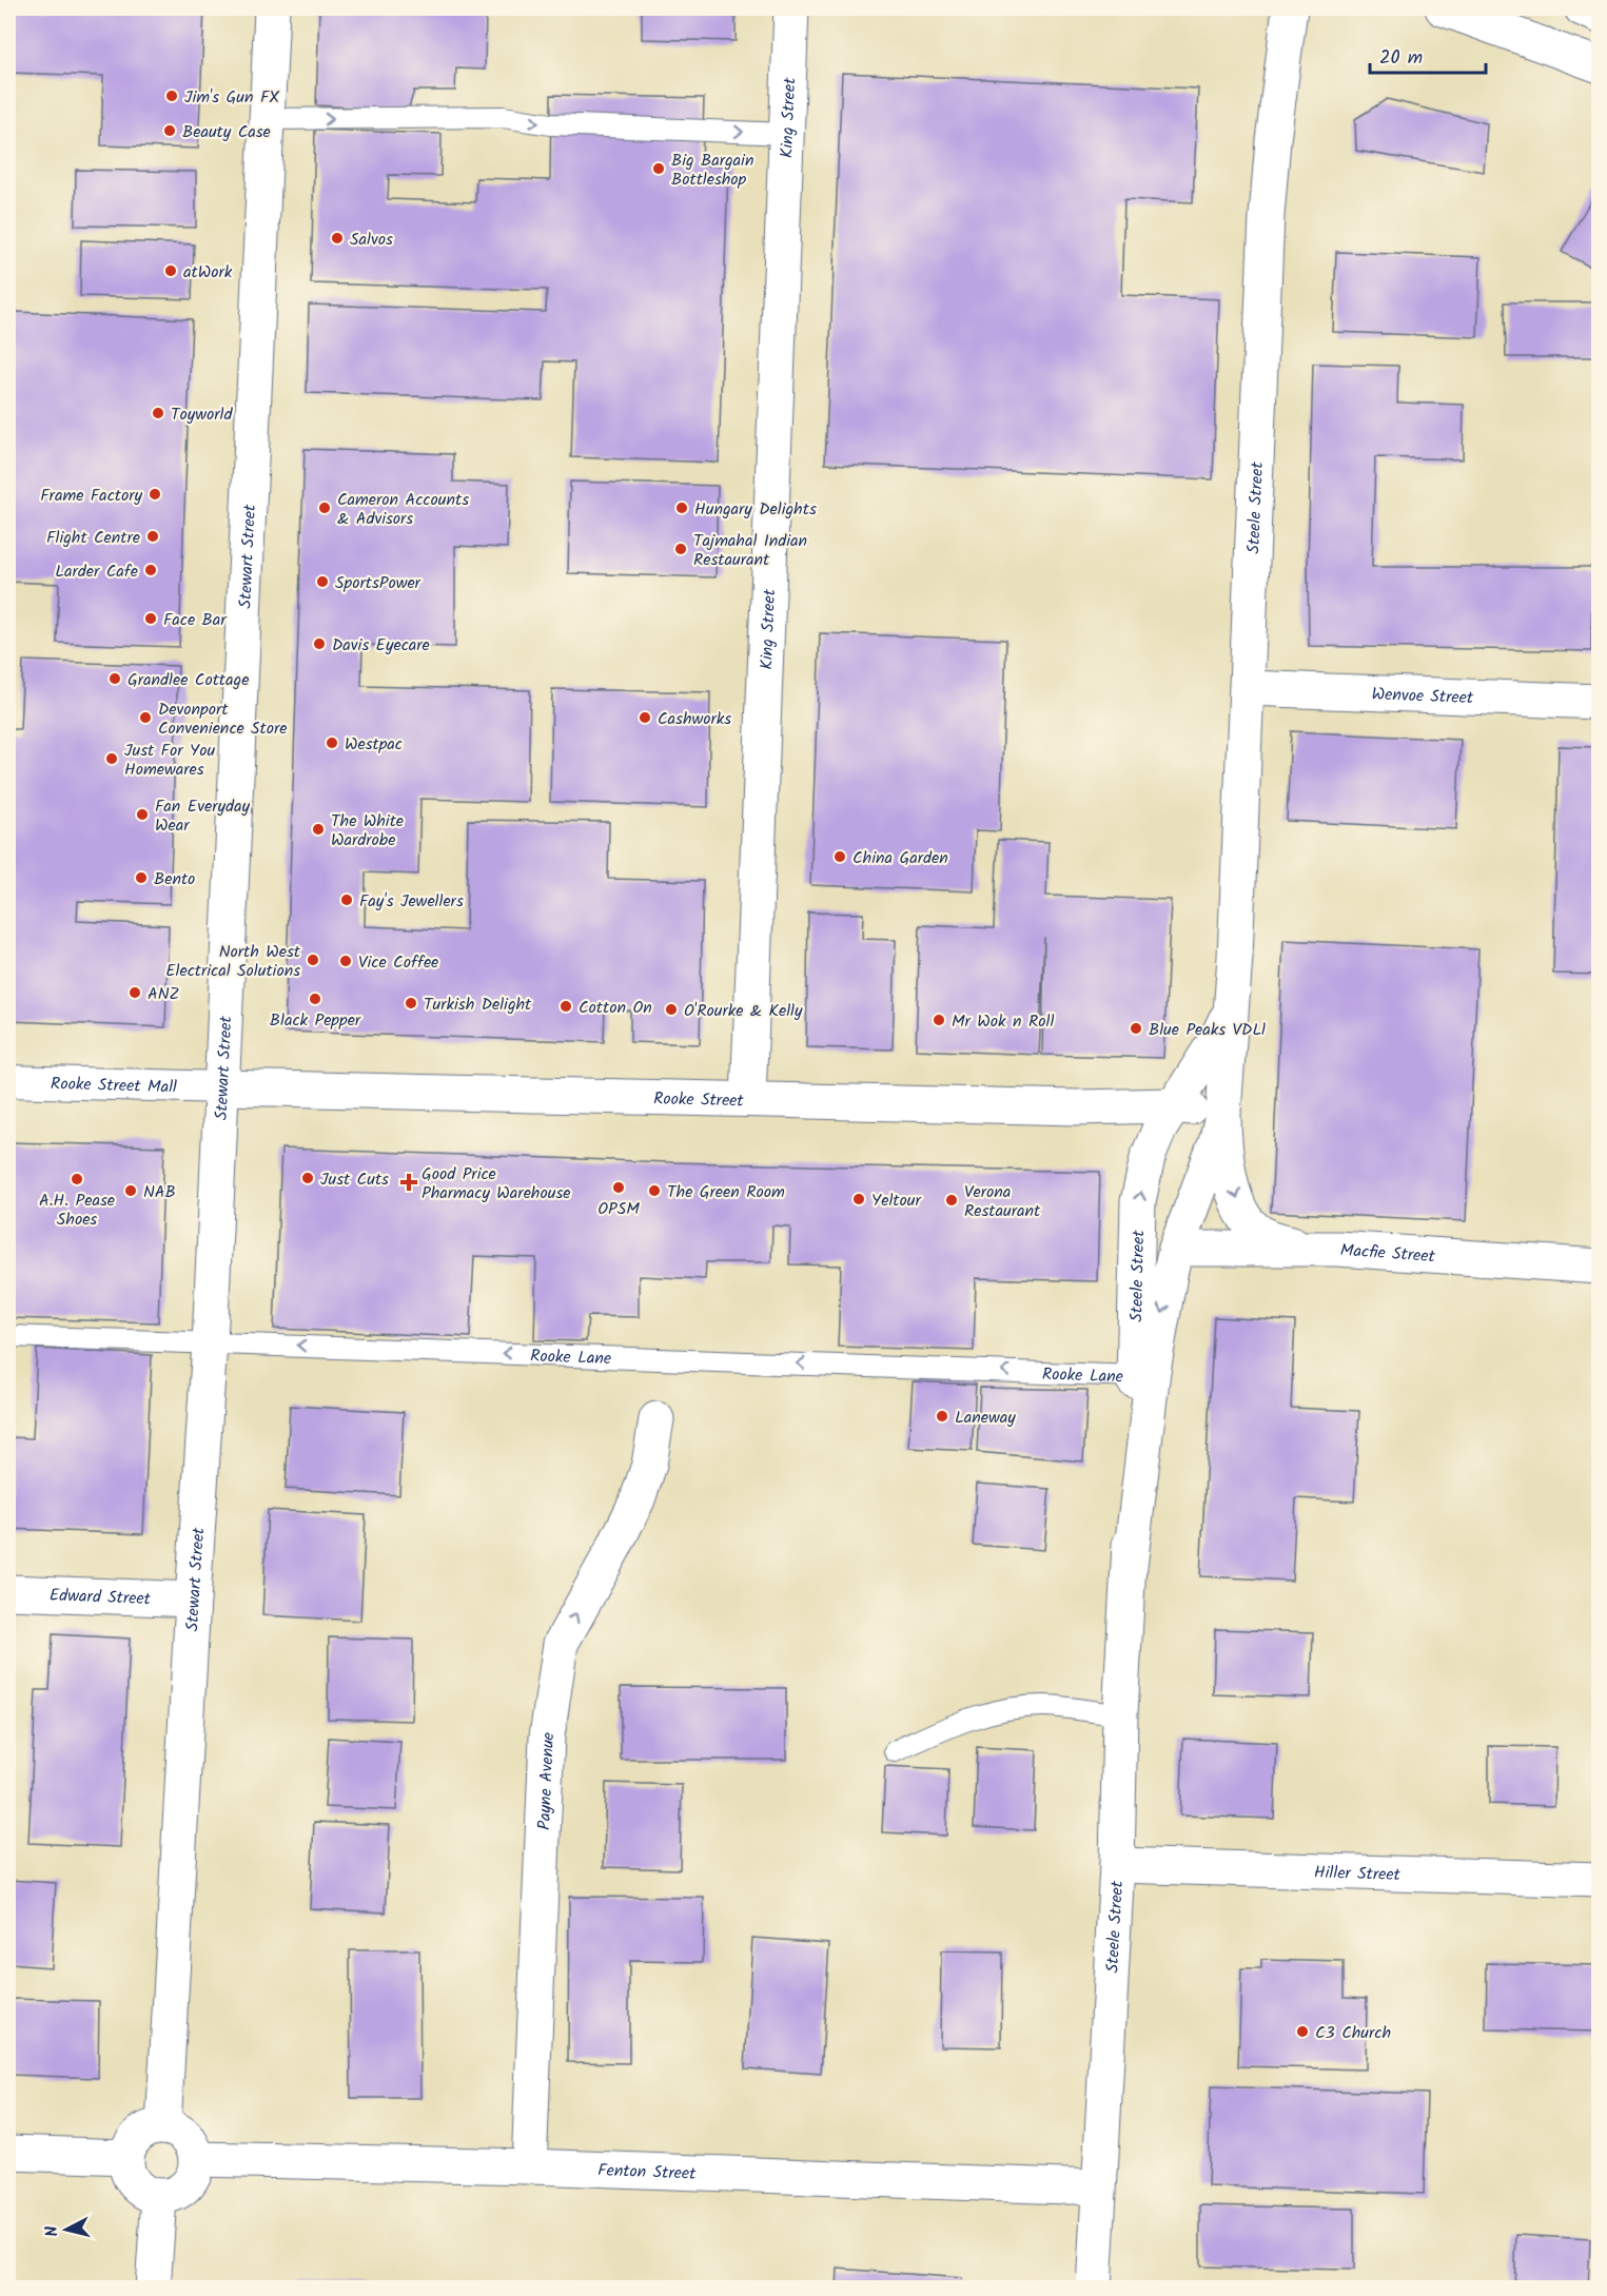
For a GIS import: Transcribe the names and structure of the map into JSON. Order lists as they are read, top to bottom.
{
  "streets": {
    "street": [
      "King Street",
      "Steele Street",
      "Stewart Street",
      "Wenvoe Street",
      "Rooke Street Mall",
      "Rooke Street",
      "Macfie Street",
      "Edward Street",
      "Payne Avenue",
      "Hiller Street",
      "Fenton Street"
    ],
    "lane": ["Rooke Lane"]
  },
  "crossings": [
    ["King Street", "Rooke Street"],
    ["Steele Street", "Wenvoe Street"],
    ["Steele Street", "Rooke Street"],
    ["Steele Street", "Macfie Street"],
    ["Steele Street", "Rooke Lane"],
    ["Steele Street", "Hiller Street"],
    ["Steele Street", "Fenton Street"],
    ["Stewart Street", "Rooke Street Mall"],
    ["Stewart Street", "Rooke Street"],
    ["Stewart Street", "Rooke Lane"],
    ["Stewart Street", "Edward Street"],
    ["Stewart Street", "Fenton Street"],
    ["Rooke Street Mall", "Rooke Street"],
    ["Payne Avenue", "Fenton Street"]
  ],
  "one_way": ["Rooke Lane", "Payne Avenue"],
  "places": {
    "other": [
      "Jim's Gun FX",
      "Beauty Case",
      "Big Bargain Bottleshop",
      "Salvos",
      "atWork",
      "Toyworld",
      "Frame Factory",
      "Cameron Accounts & Advisors",
      "Hungary Delights",
      "Flight Centre",
      "Tajmahal Indian Restaurant",
      "Larder Cafe",
      "SportsPower",
      "Face Bar",
      "Davis Eyecare",
      "Grandlee Cottage",
      "Devonport Convenience Store",
      "Cashworks",
      "Westpac",
      "Just For You Homewares",
      "Fan Everyday Wear",
      "The White Wardrobe",
      "China Garden",
      "Bento",
      "Fay's Jewellers",
      "North West Electrical Solutions",
      "Vice Coffee",
      "ANZ",
      "Black Pepper",
      "Turkish Delight",
      "Cotton On",
      "O'Rourke & Kelly",
      "Mr Wok n Roll",
      "Blue Peaks VDLl",
      "Just Cuts",
      "A.H. Pease Shoes",
      "OPSM",
      "NAB",
      "The Green Room",
      "Yeltour",
      "Verona Restaurant",
      "Laneway",
      "C3 Church"
    ],
    "health": ["Good Price Pharmacy Warehouse"]
  },
  "scale_bar": "20 m",
  "north": "left"
}
